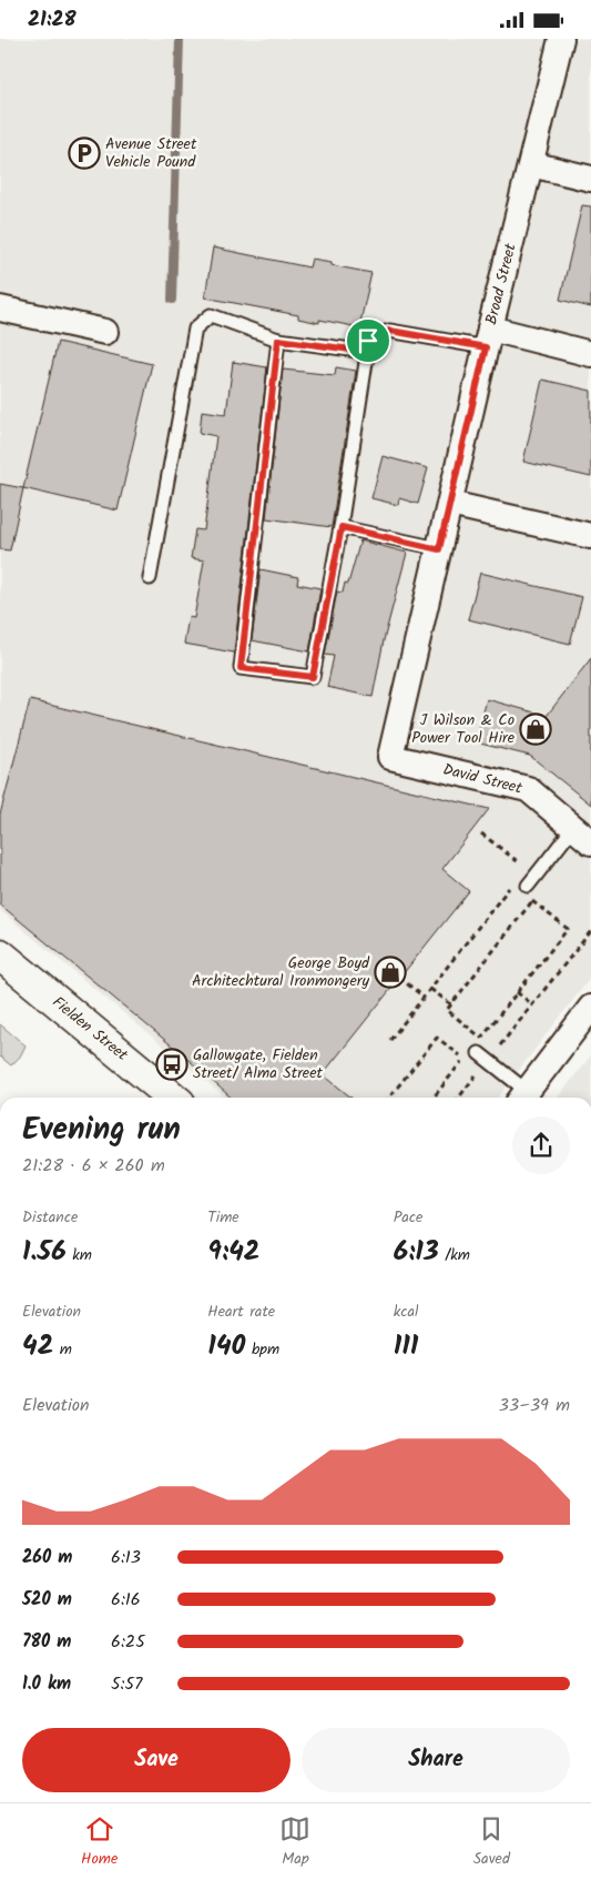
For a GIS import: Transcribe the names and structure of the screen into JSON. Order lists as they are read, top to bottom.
{
  "streets": {
    "main road": ["Fielden Street"],
    "street": ["Broad Street", "David Street"]
  },
  "crossings": [
    ["Broad Street", "David Street"]
  ],
  "places": {
    "parking": ["Avenue Street Vehicle Pound"],
    "shop": ["J Wilson & Co Power Tool Hire", "George Boyd Architechtural Ironmongery"],
    "bus stop": ["Gallowgate, Fielden Street/ Alma Street"]
  },
  "page": {
    "status": "21:28",
    "heading": ["Evening run", "21:28 · 6 × 260 m"],
    "stats": [
      ["Distance", "1.56 km"],
      ["Time", "9:42"],
      ["Pace", "6:13 /km"],
      ["Elevation", "42 m"],
      ["Heart rate", "140 bpm"],
      ["kcal", "111"]
    ],
    "chart": ["Elevation", "33–39 m"],
    "list": [
      {
        "name": "260 m",
        "note": "6:13"
      },
      {
        "name": "520 m",
        "note": "6:16"
      },
      {
        "name": "780 m",
        "note": "6:25"
      },
      {
        "name": "1.0 km",
        "note": "5:57"
      }
    ],
    "buttons": ["Save", "Share"],
    "tabs": ["Home", "Map", "Saved"]
  }
}
